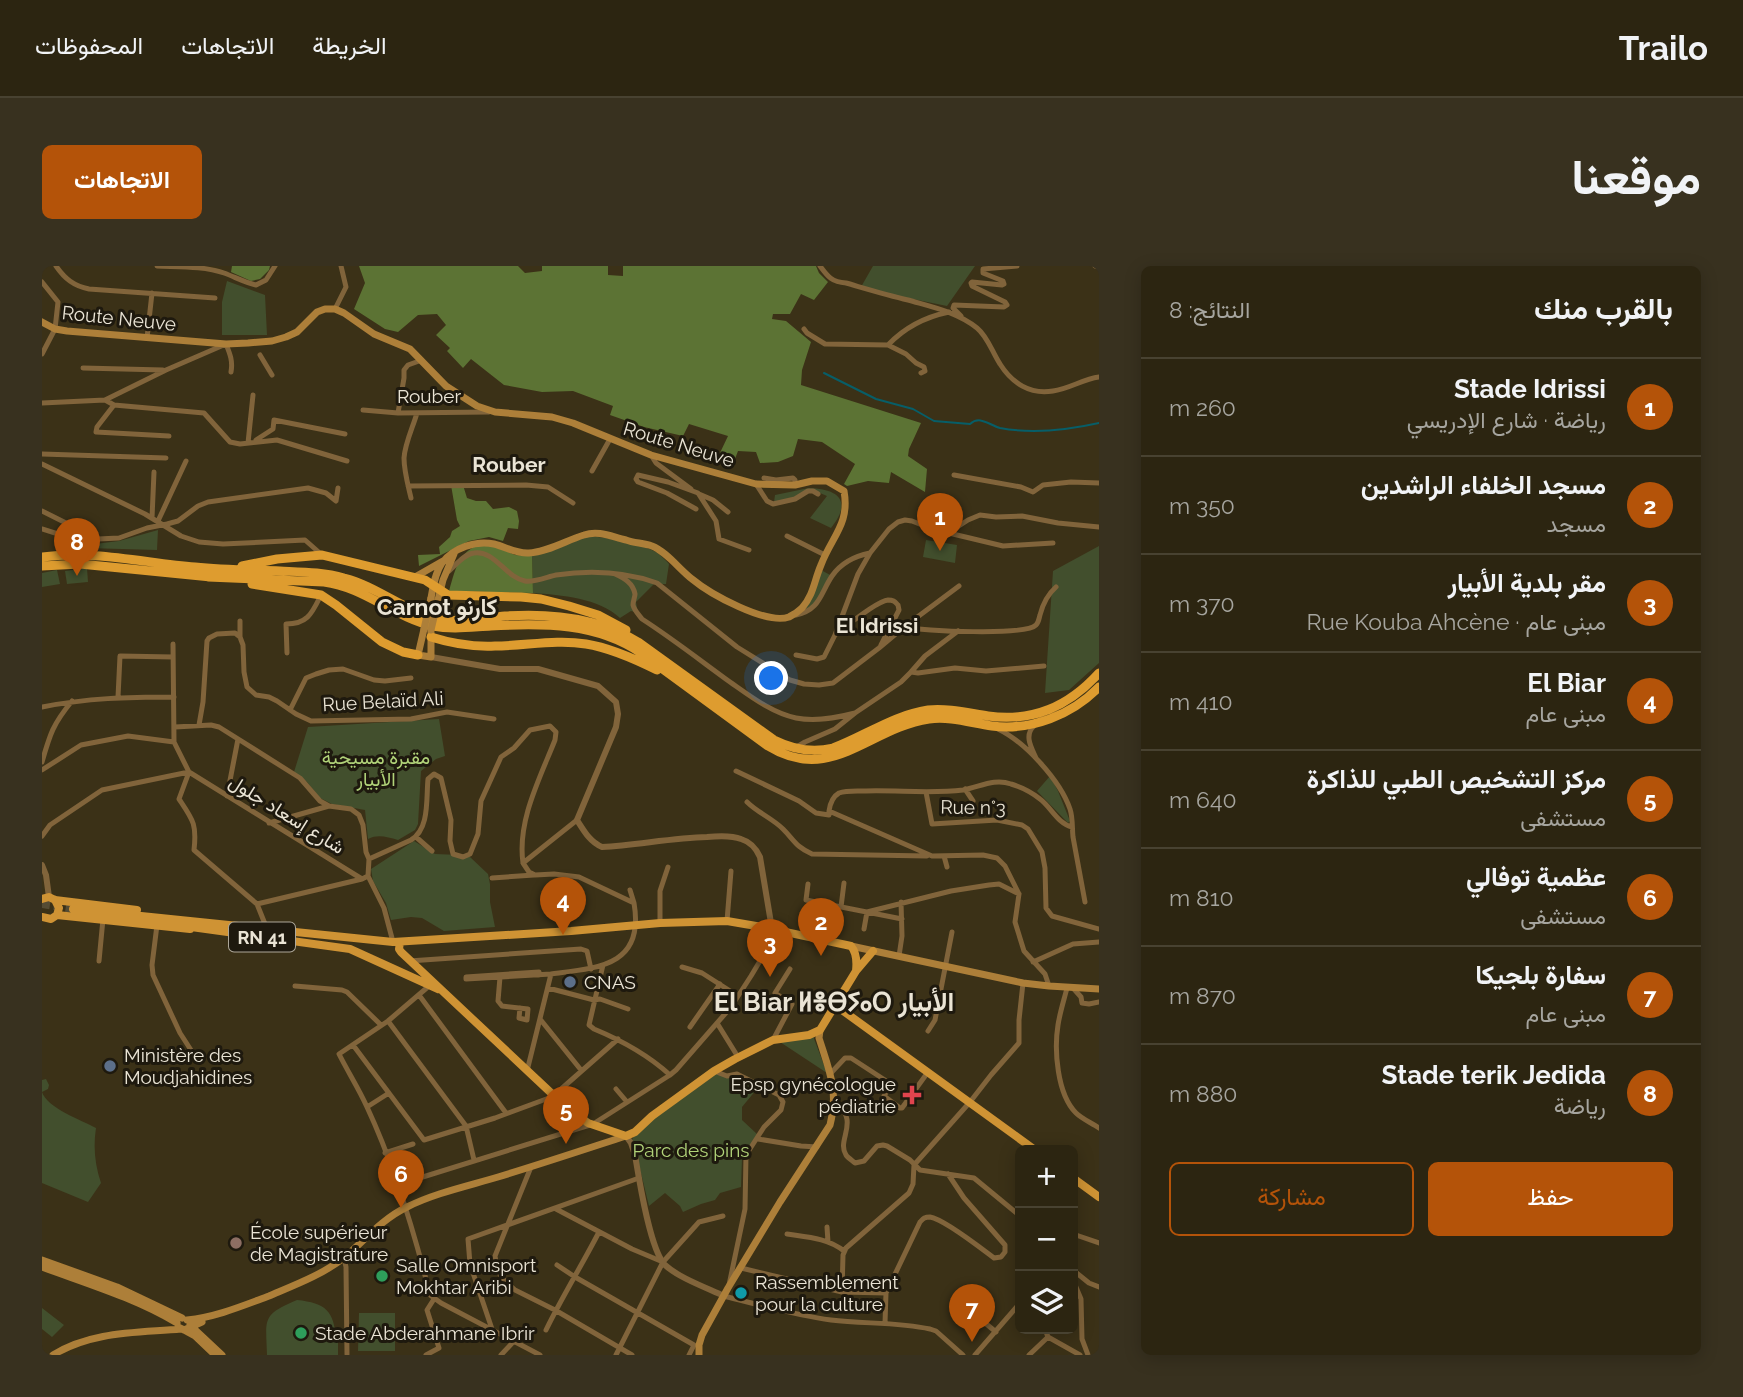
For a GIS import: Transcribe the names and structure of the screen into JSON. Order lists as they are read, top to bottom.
{
  "streets": {
    "main road": ["Route Neuve", "RN 41"],
    "street": [
      "Rouber",
      "Rue Belaïd Ali",
      "Rue n°3",
      "شارع إسعاد جلول"
    ]
  },
  "crossings": [
    ["Route Neuve", "Rouber"]
  ],
  "districts": [
    "Rouber",
    "Carnot كارنو",
    "El Idrissi",
    "El Biar ⵍⴻⴱⵢⴰⵔ الأبيار"
  ],
  "parks": ["مقبرة مسيحية الأبيار", "Parc des pins"],
  "places": {
    "other": [
      "CNAS",
      "Ministère des Moudjahidines",
      "École supérieur de Magistrature",
      "Salle Omnisport Mokhtar Aribi",
      "Rassemblement pour la culture",
      "Stade Abderahmane Ibrir"
    ],
    "health": ["Epsp gynécologue pédiatrie"]
  },
  "page": {
    "header": "Trailo",
    "nav": ["الخريطة", "الاتجاهات", "المحفوظات"],
    "title": "موقعنا",
    "buttons": [
      "الاتجاهات",
      ["حفظ", "مشاركة"]
    ],
    "heading": ["بالقرب منك", "النتائج: 8"],
    "list": [
      {
        "mark": "1",
        "name": "Stade Idrissi",
        "note": "رياضة · شارع الإدريسي",
        "value": "260 m"
      },
      {
        "mark": "2",
        "name": "مسجد الخلفاء الراشدين",
        "note": "مسجد",
        "value": "350 m"
      },
      {
        "mark": "3",
        "name": "مقر بلدية الأبيار",
        "note": "مبنى عام · Rue Kouba Ahcène",
        "value": "370 m"
      },
      {
        "mark": "4",
        "name": "El Biar",
        "note": "مبنى عام",
        "value": "410 m"
      },
      {
        "mark": "5",
        "name": "مركز التشخيص الطبي للذاكرة",
        "note": "مستشفى",
        "value": "640 m"
      },
      {
        "mark": "6",
        "name": "عظمية توفالي",
        "note": "مستشفى",
        "value": "810 m"
      },
      {
        "mark": "7",
        "name": "سفارة بلجيكا",
        "note": "مبنى عام",
        "value": "870 m"
      },
      {
        "mark": "8",
        "name": "Stade terik Jedida",
        "note": "رياضة",
        "value": "880 m"
      }
    ],
    "pins": [
      "1",
      "8",
      "4",
      "2",
      "3",
      "5",
      "6",
      "7"
    ],
    "map_buttons": ["+", "−"]
  }
}
